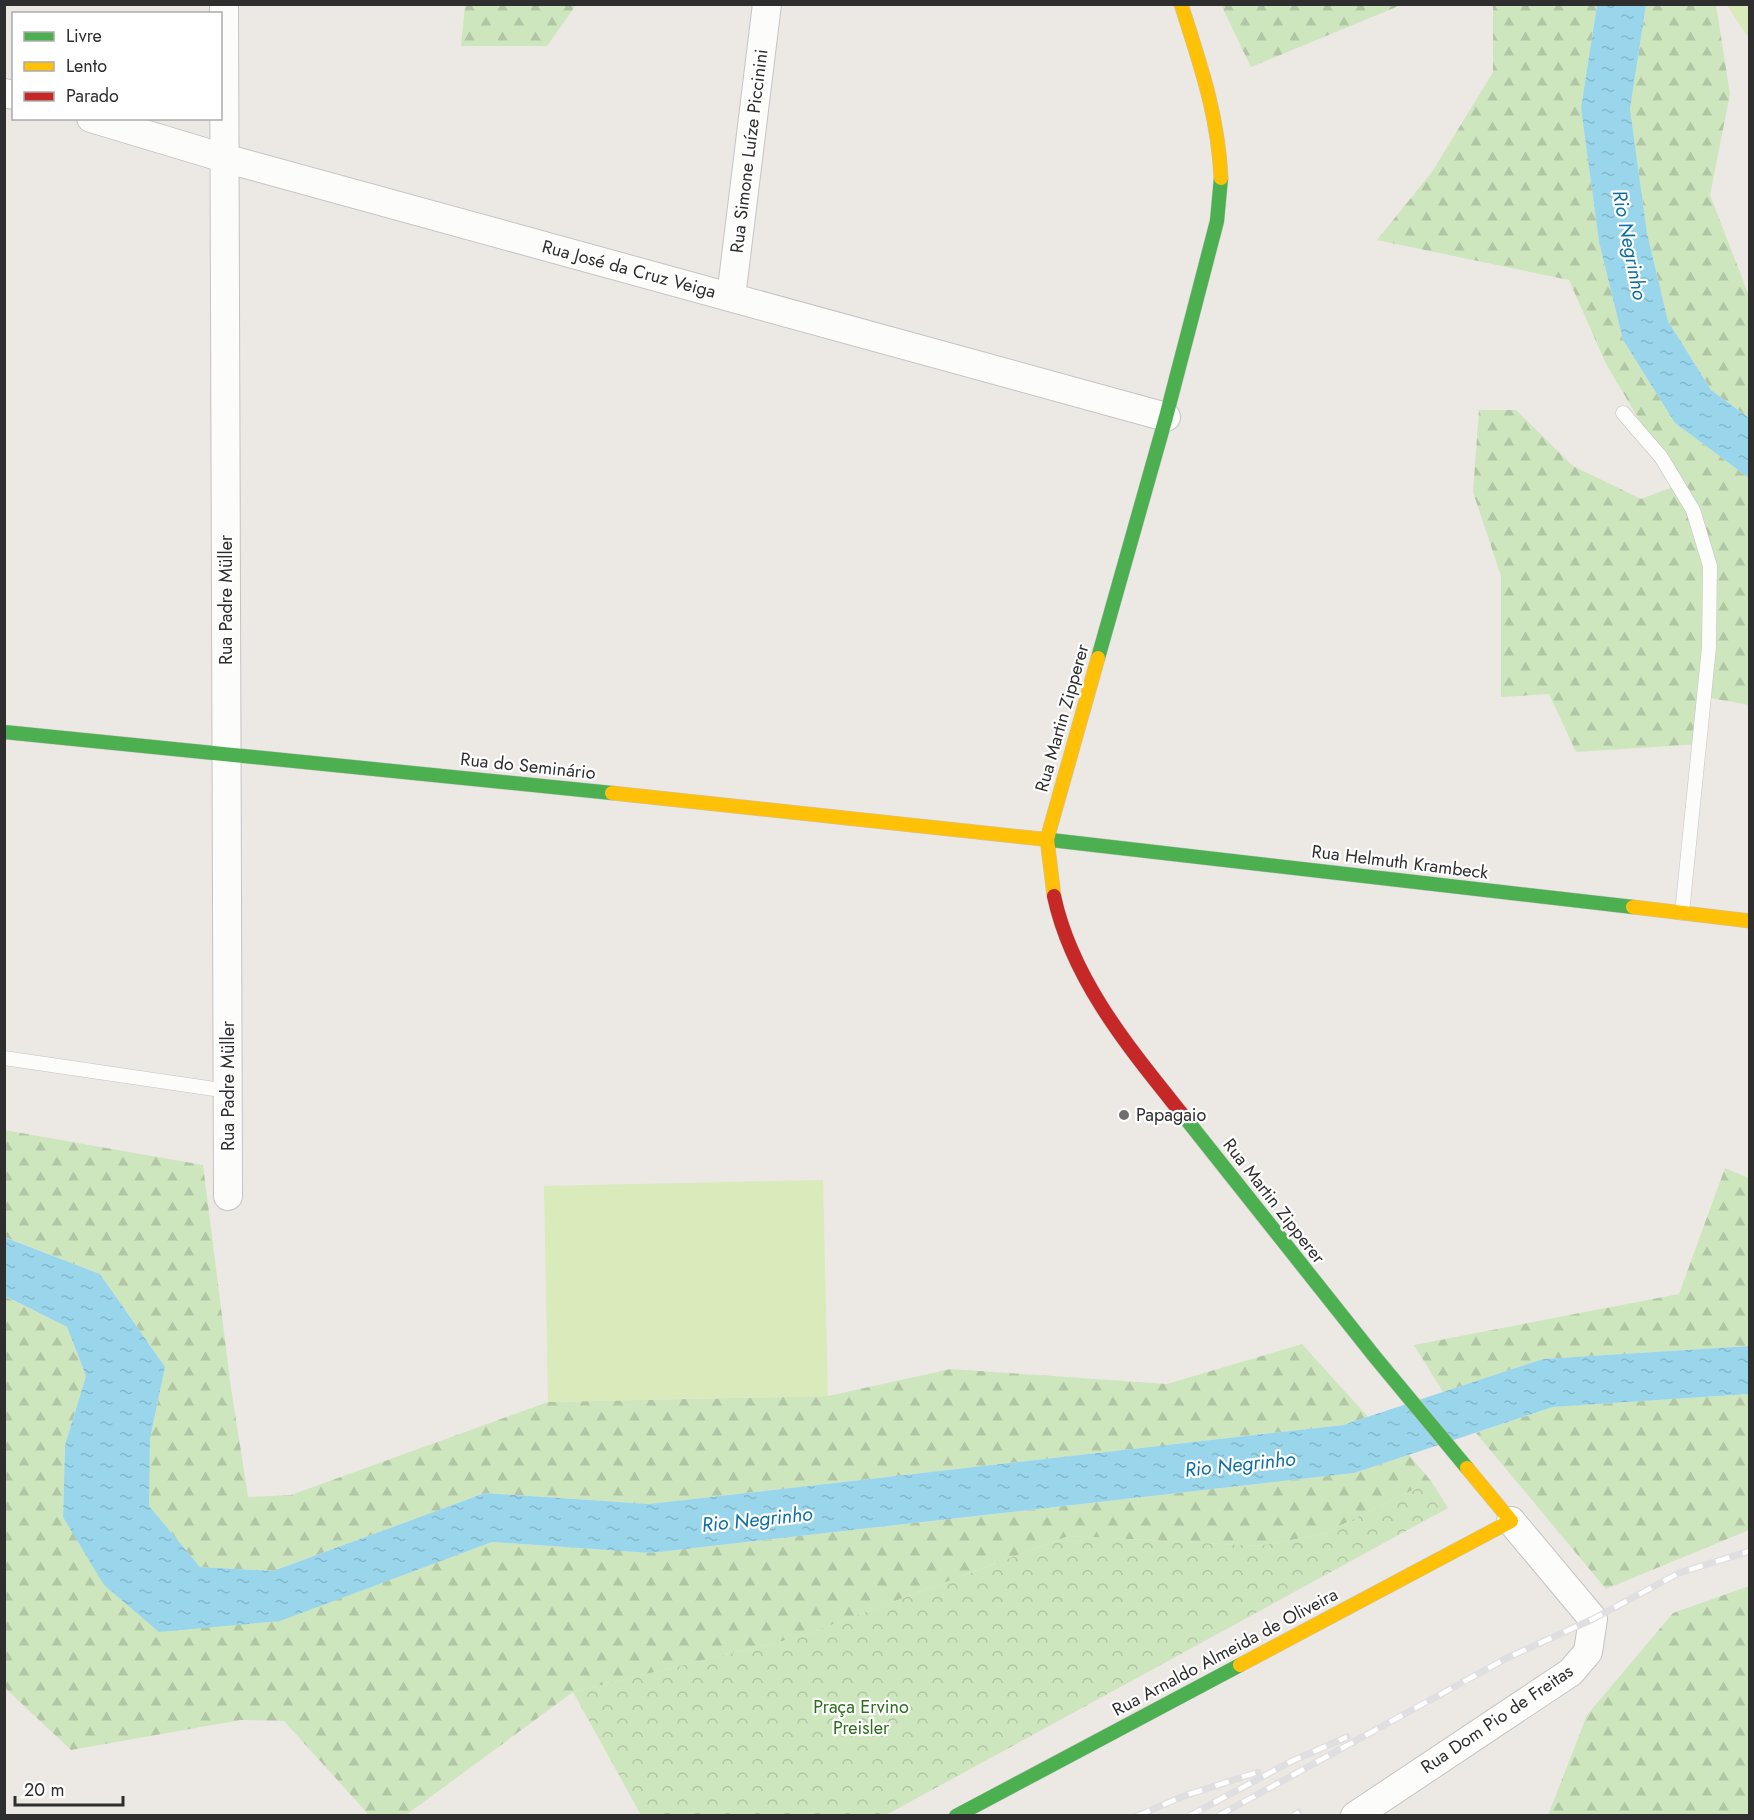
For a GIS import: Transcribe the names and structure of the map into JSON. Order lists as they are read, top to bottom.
{
  "streets": {
    "street": [
      "Rua Simone Luíze Piccinini",
      "Rua José da Cruz Veiga",
      "Rua Padre Müller",
      "Rua Martin Zipperer",
      "Rua do Seminário",
      "Rua Helmuth Krambeck",
      "Rua Arnaldo Almeida de Oliveira",
      "Rua Dom Pio de Freitas"
    ]
  },
  "crossings": [
    ["Rua Simone Luíze Piccinini", "Rua José da Cruz Veiga"],
    ["Rua José da Cruz Veiga", "Rua Padre Müller"],
    ["Rua José da Cruz Veiga", "Rua Martin Zipperer"],
    ["Rua Padre Müller", "Rua do Seminário"],
    ["Rua Martin Zipperer", "Rua do Seminário"],
    ["Rua Martin Zipperer", "Rua Helmuth Krambeck"],
    ["Rua Martin Zipperer", "Rua Dom Pio de Freitas"],
    ["Rua do Seminário", "Rua Helmuth Krambeck"],
    ["Rua Arnaldo Almeida de Oliveira", "Rua Dom Pio de Freitas"]
  ],
  "water": ["Rio Negrinho"],
  "parks": ["Praça Ervino Preisler"],
  "places": ["Papagaio"],
  "legend": ["Livre", "Lento", "Parado"],
  "scale_bar": "20 m"
}
